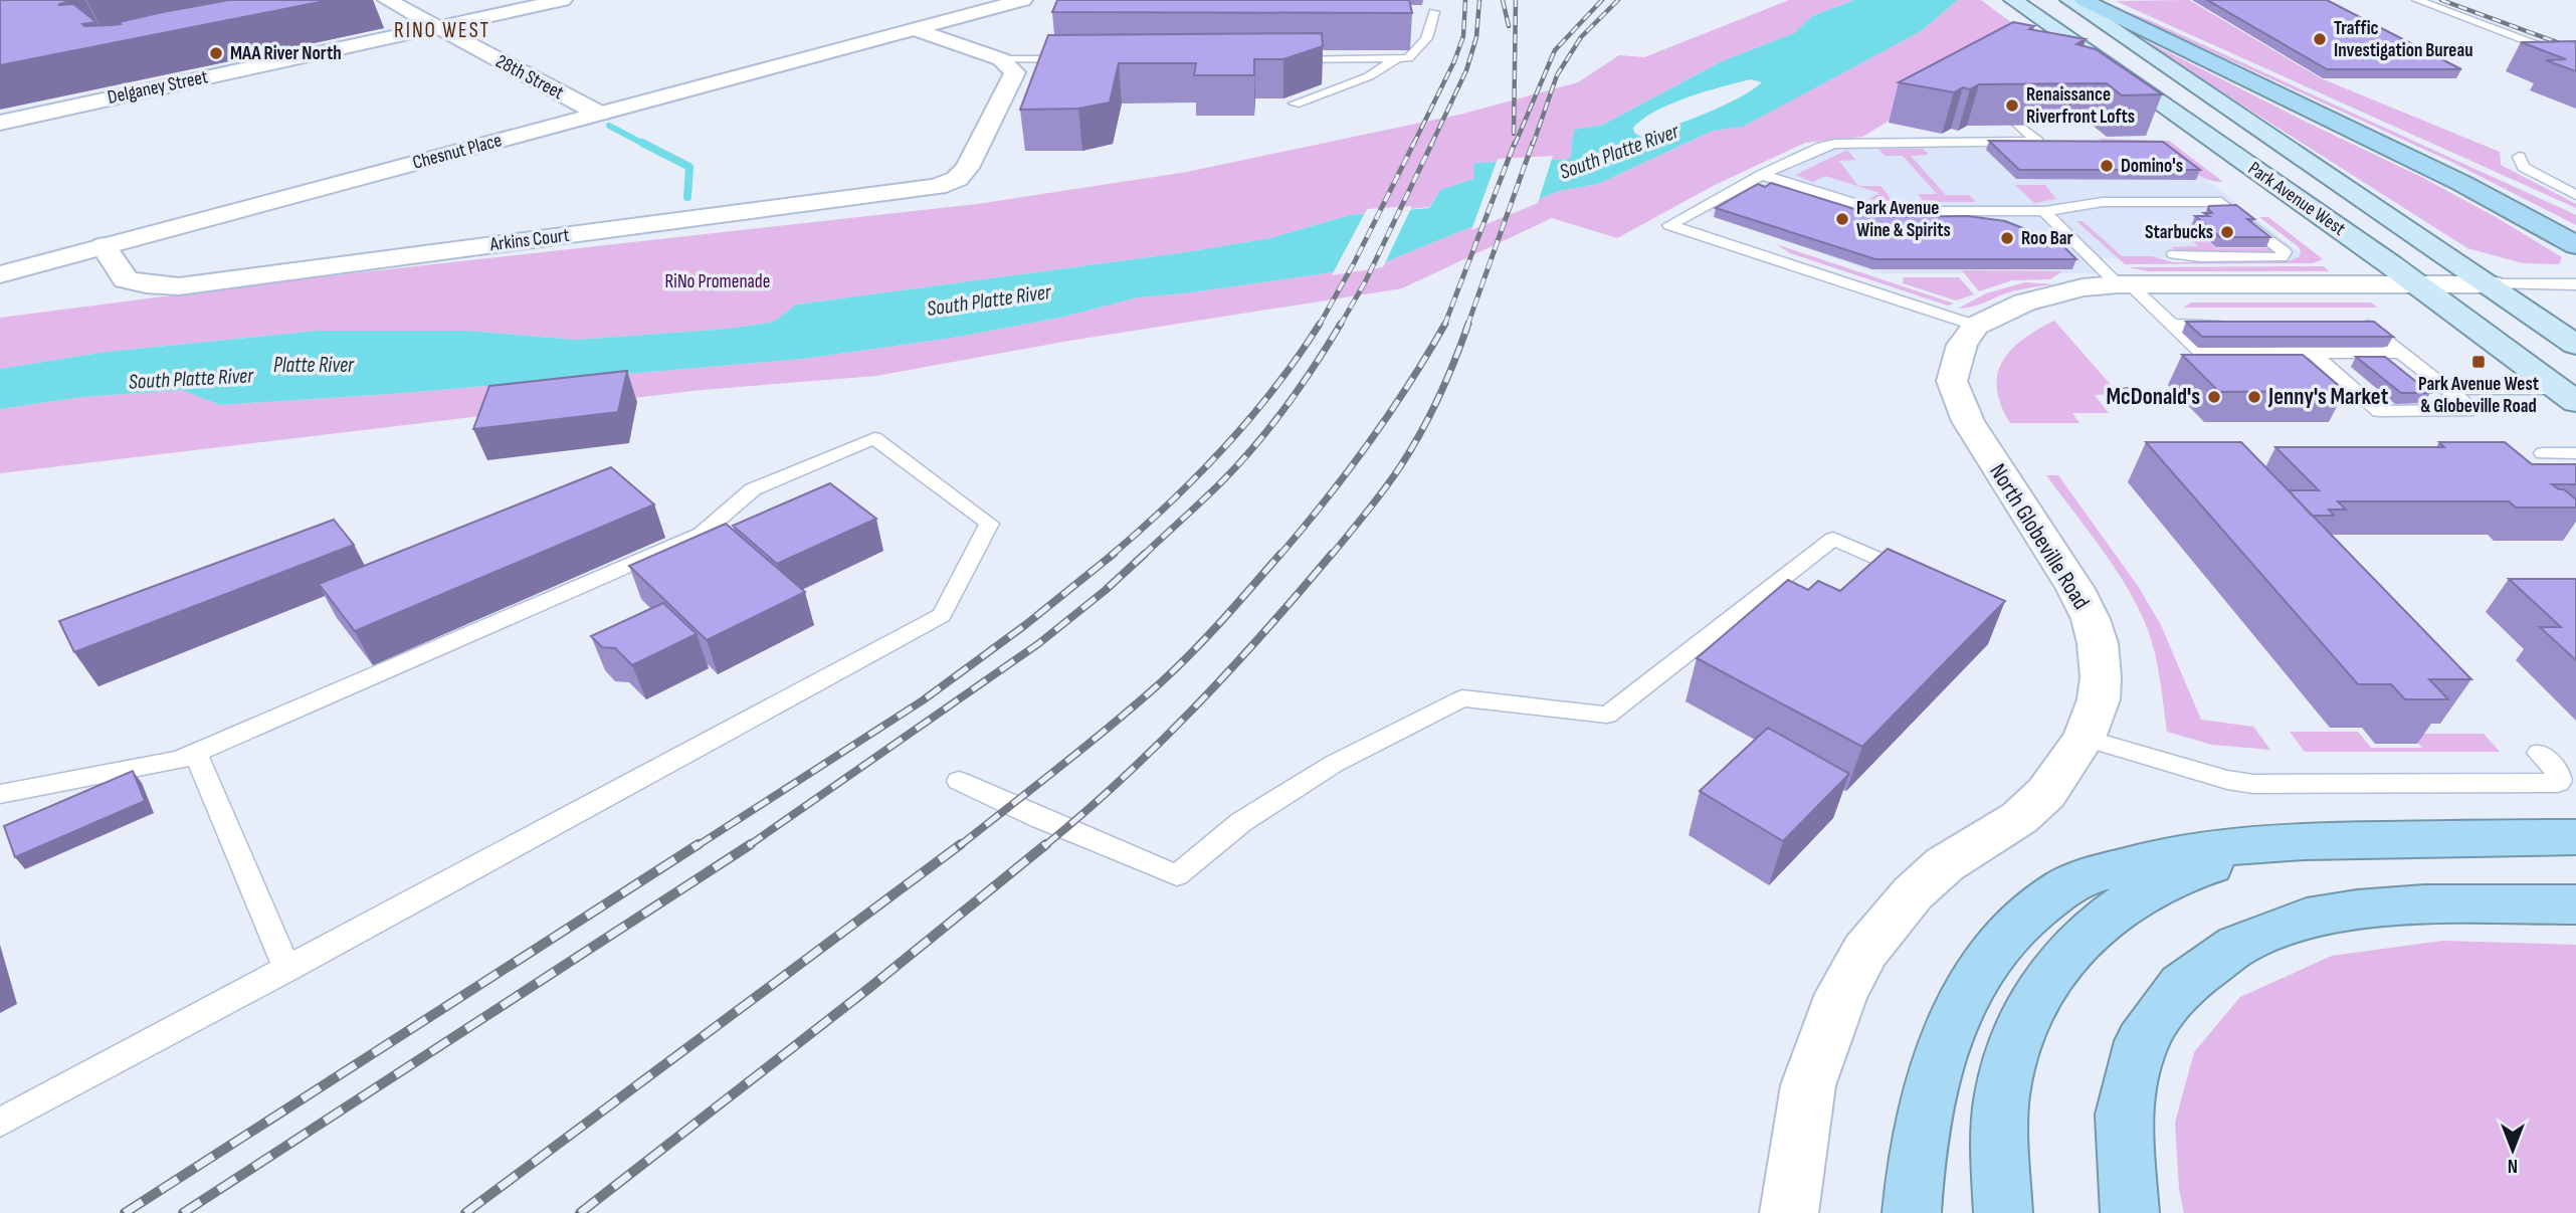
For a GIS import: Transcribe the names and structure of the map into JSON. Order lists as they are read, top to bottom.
{
  "streets": {
    "main road": ["Park Avenue West"],
    "street": [
      "28th Street",
      "Delganey Street",
      "Chesnut Place",
      "Arkins Court",
      "North Globeville Road"
    ]
  },
  "crossings": [
    ["28th Street", "Delganey Street"],
    ["28th Street", "Chesnut Place"],
    ["Chesnut Place", "Arkins Court"]
  ],
  "districts": ["RINO WEST"],
  "water": ["South Platte River", "Platte River"],
  "parks": ["RiNo Promenade"],
  "places": {
    "other": [
      "Traffic Investigation Bureau",
      "MAA River North",
      "Renaissance Riverfront Lofts",
      "Domino's",
      "Park Avenue Wine & Spirits",
      "Starbucks",
      "Roo Bar",
      "McDonald's",
      "Jenny's Market"
    ],
    "transit": ["Park Avenue West & Globeville Road"]
  },
  "north": "bottom"
}
